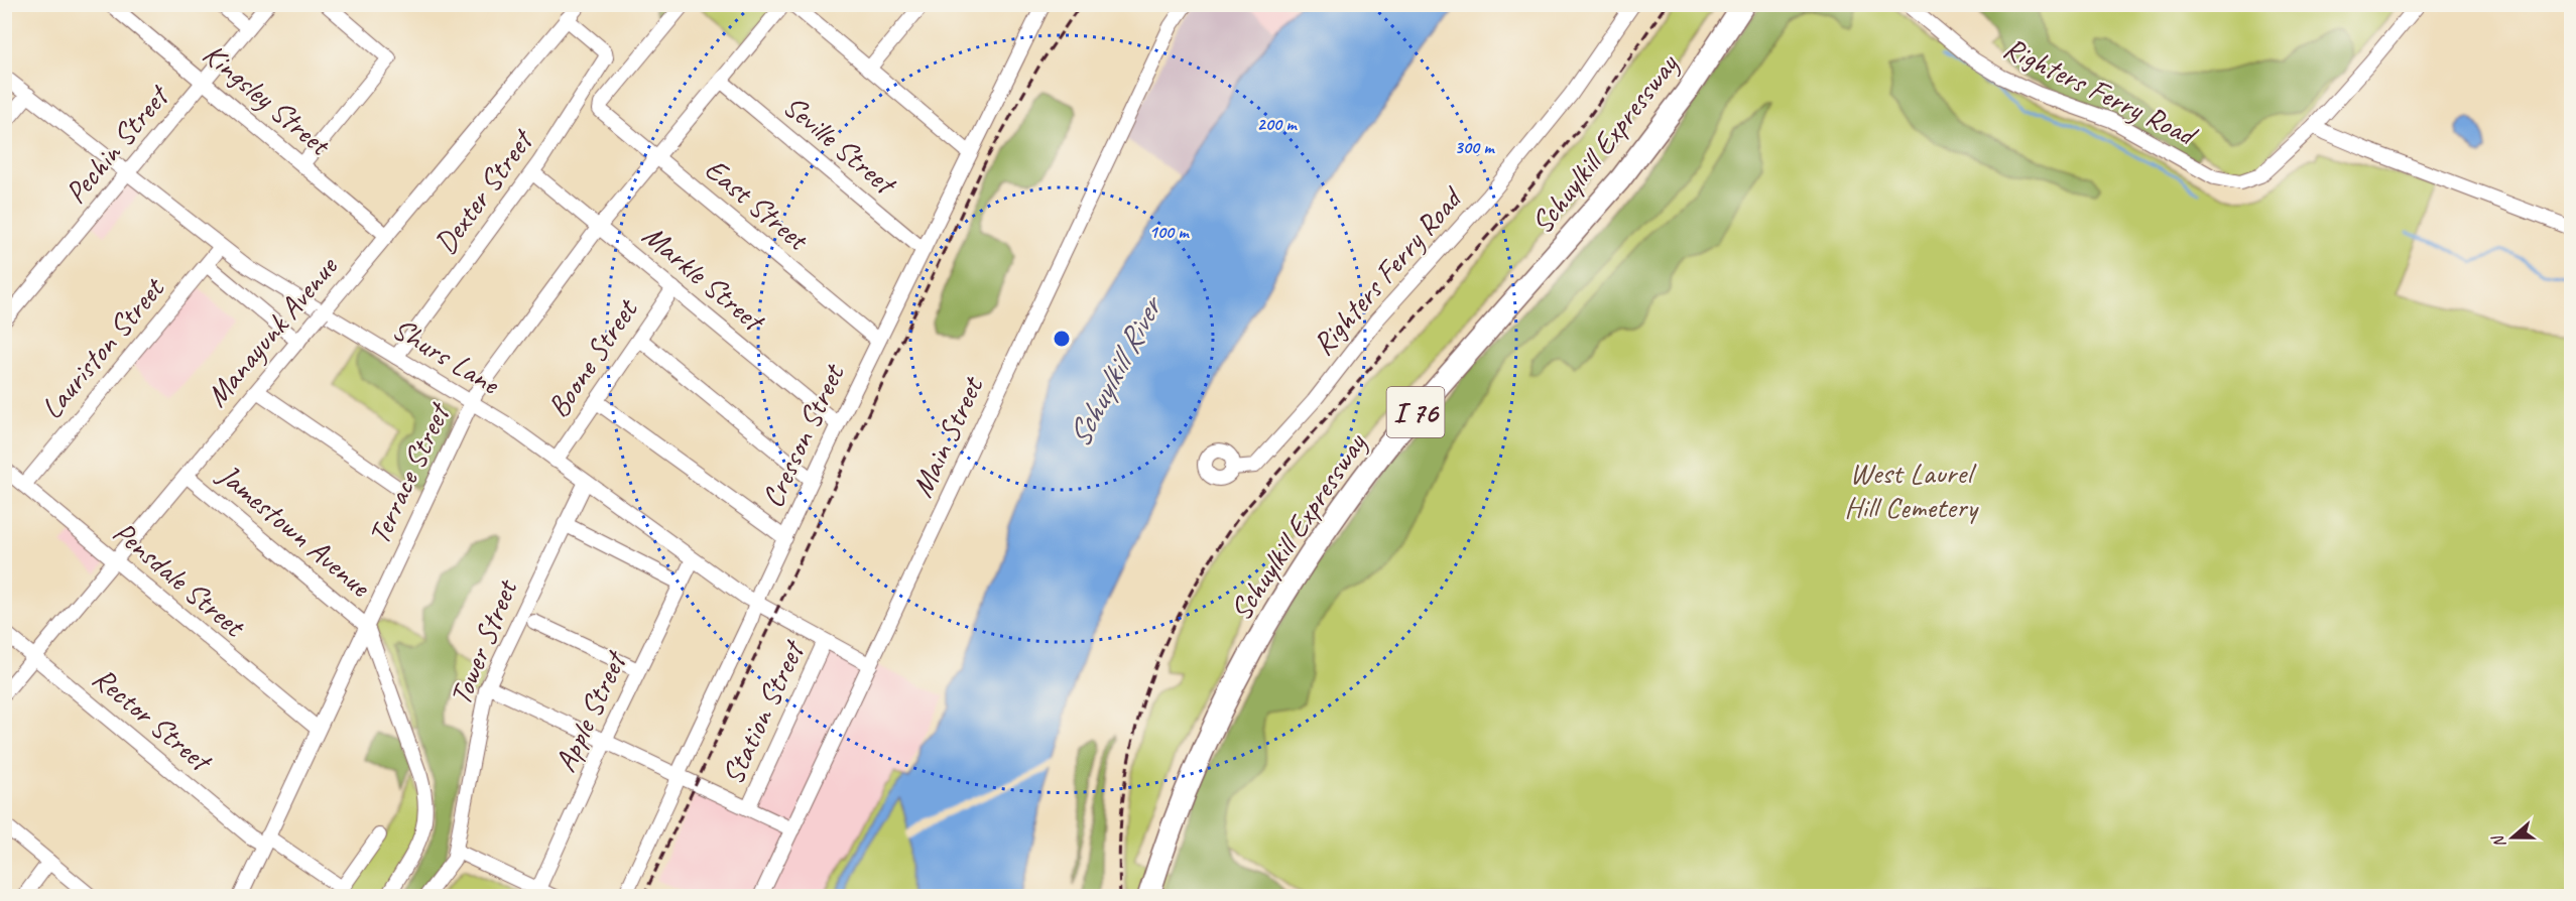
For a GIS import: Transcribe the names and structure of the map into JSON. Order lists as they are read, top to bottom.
{
  "streets": {
    "highway": ["Schuylkill Expressway", "I 76"],
    "street": [
      "Righters Ferry Road",
      "Kingsley Street",
      "Seville Street",
      "Pechin Street",
      "Dexter Street",
      "East Street",
      "Markle Street",
      "Manayunk Avenue",
      "Lauriston Street",
      "Shurs Lane",
      "Boone Street",
      "Cresson Street",
      "Main Street",
      "Terrace Street",
      "Jamestown Avenue",
      "Pensdale Street",
      "Tower Street",
      "Apple Street",
      "Station Street",
      "Rector Street"
    ]
  },
  "crossings": [
    ["Kingsley Street", "Pechin Street"],
    ["Kingsley Street", "Manayunk Avenue"],
    ["Seville Street", "Cresson Street"],
    ["Seville Street", "Terrace Street"],
    ["Pechin Street", "Shurs Lane"],
    ["Dexter Street", "Markle Street"],
    ["Dexter Street", "Manayunk Avenue"],
    ["Dexter Street", "Shurs Lane"],
    ["East Street", "Cresson Street"],
    ["East Street", "Terrace Street"],
    ["Markle Street", "Boone Street"],
    ["Markle Street", "Cresson Street"],
    ["Markle Street", "Terrace Street"],
    ["Manayunk Avenue", "Jamestown Avenue"],
    ["Manayunk Avenue", "Pensdale Street"],
    ["Manayunk Avenue", "Rector Street"],
    ["Lauriston Street", "Shurs Lane"],
    ["Lauriston Street", "Pensdale Street"],
    ["Shurs Lane", "Boone Street"],
    ["Shurs Lane", "Cresson Street"],
    ["Shurs Lane", "Main Street"],
    ["Shurs Lane", "Terrace Street"],
    ["Shurs Lane", "Tower Street"],
    ["Shurs Lane", "Apple Street"],
    ["Shurs Lane", "Station Street"],
    ["Terrace Street", "Jamestown Avenue"],
    ["Terrace Street", "Pensdale Street"],
    ["Terrace Street", "Rector Street"]
  ],
  "water": ["Schuylkill River"],
  "parks": ["West Laurel Hill Cemetery"],
  "north": "left",
  "rings": ["200 m", "300 m", "100 m"]
}
